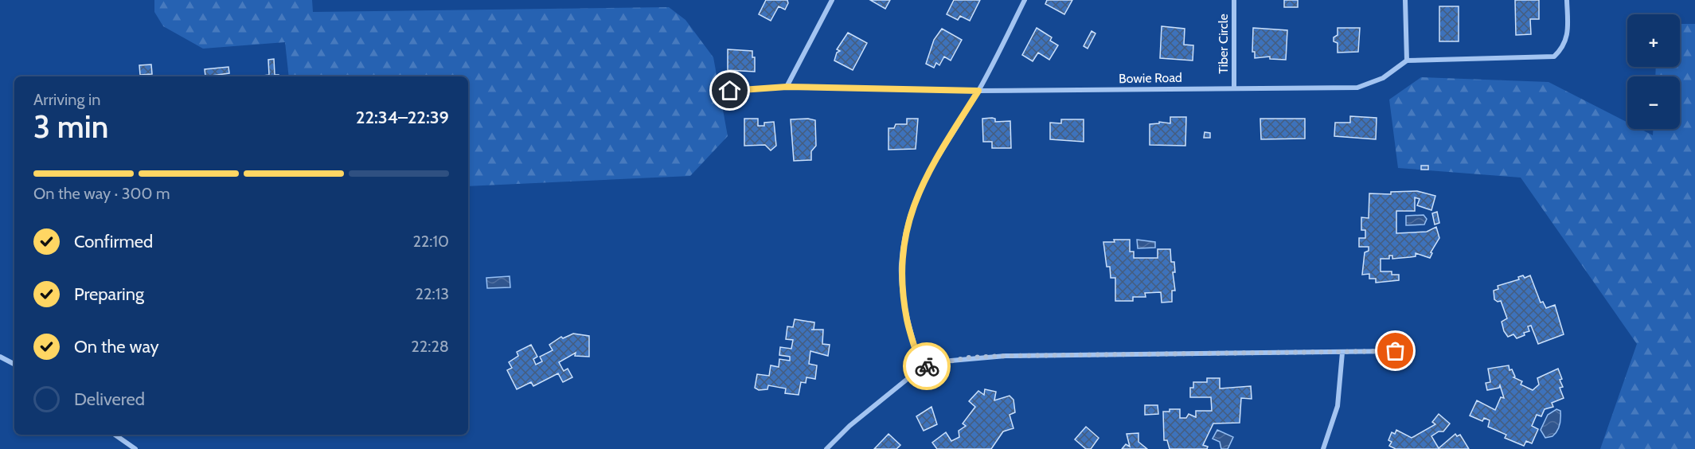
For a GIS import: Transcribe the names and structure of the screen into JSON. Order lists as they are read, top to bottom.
{
  "streets": {
    "street": ["Tiber Circle", "Bowie Road"]
  },
  "crossings": [
    ["Tiber Circle", "Bowie Road"]
  ],
  "page": {
    "map_buttons": ["+", "−"],
    "heading": ["3 min", "Arriving in", "22:34–22:39"],
    "bar": "On the way · 300 m",
    "list": [
      ["Confirmed", "22:10"],
      ["Preparing", "22:13"],
      ["On the way", "22:28"],
      "Delivered"
    ]
  }
}
